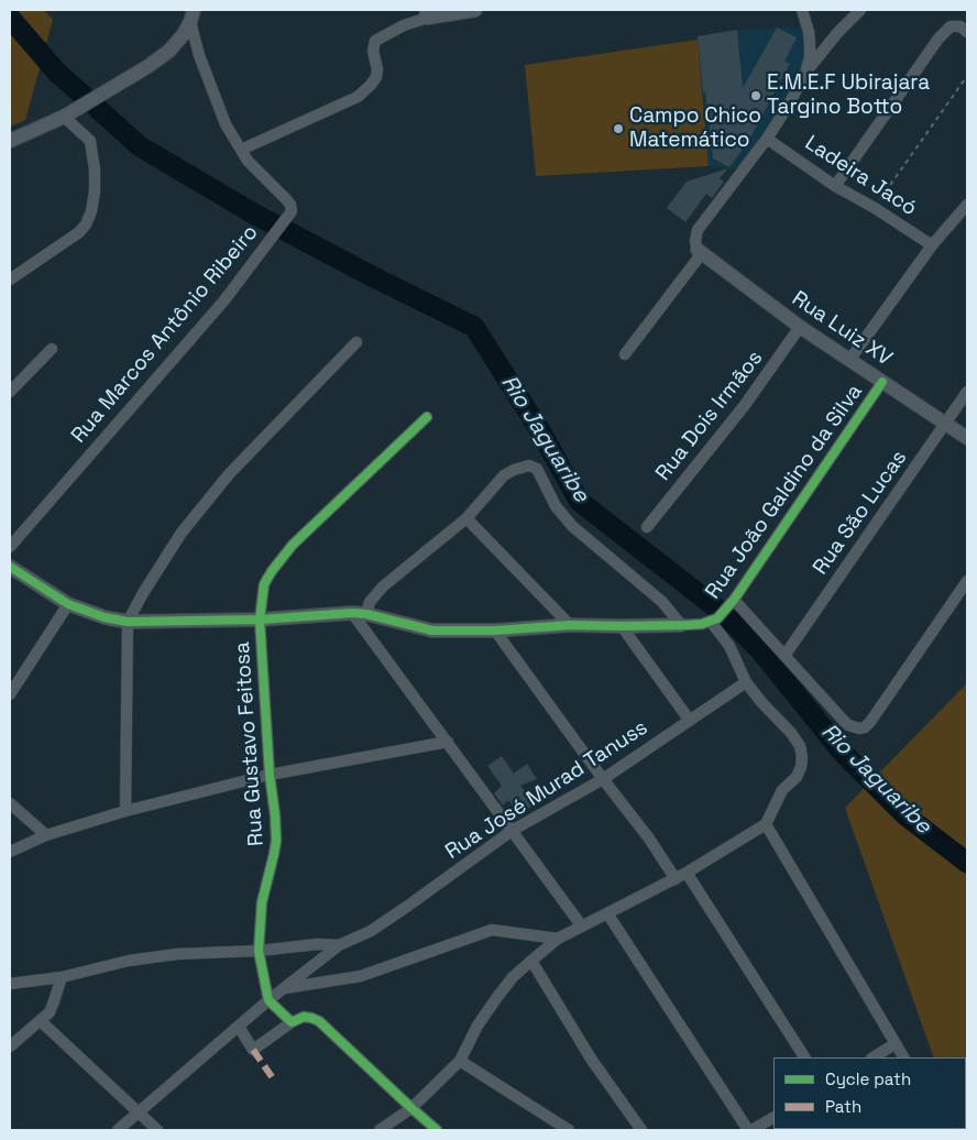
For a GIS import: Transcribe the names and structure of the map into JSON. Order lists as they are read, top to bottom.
{
  "streets": {
    "street": [
      "Ladeira Jacó",
      "Rua Luiz XV",
      "Rua Marcos Antônio Ribeiro",
      "Rua Dois Irmãos",
      "Rua João Galdino da Silva",
      "Rua São Lucas",
      "Rua Gustavo Feitosa",
      "Rua José Murad Tanuss"
    ]
  },
  "crossings": [
    ["Ladeira Jacó", "Rua João Galdino da Silva"],
    ["Rua Luiz XV", "Rua Dois Irmãos"],
    ["Rua Luiz XV", "Rua João Galdino da Silva"],
    ["Rua Luiz XV", "Rua São Lucas"],
    ["Rua Gustavo Feitosa", "Rua José Murad Tanuss"]
  ],
  "water": ["Rio Jaguaribe"],
  "places": ["E.M.E.F Ubirajara Targino Botto", "Campo Chico Matemático"],
  "legend": ["Cycle path", "Path"]
}
